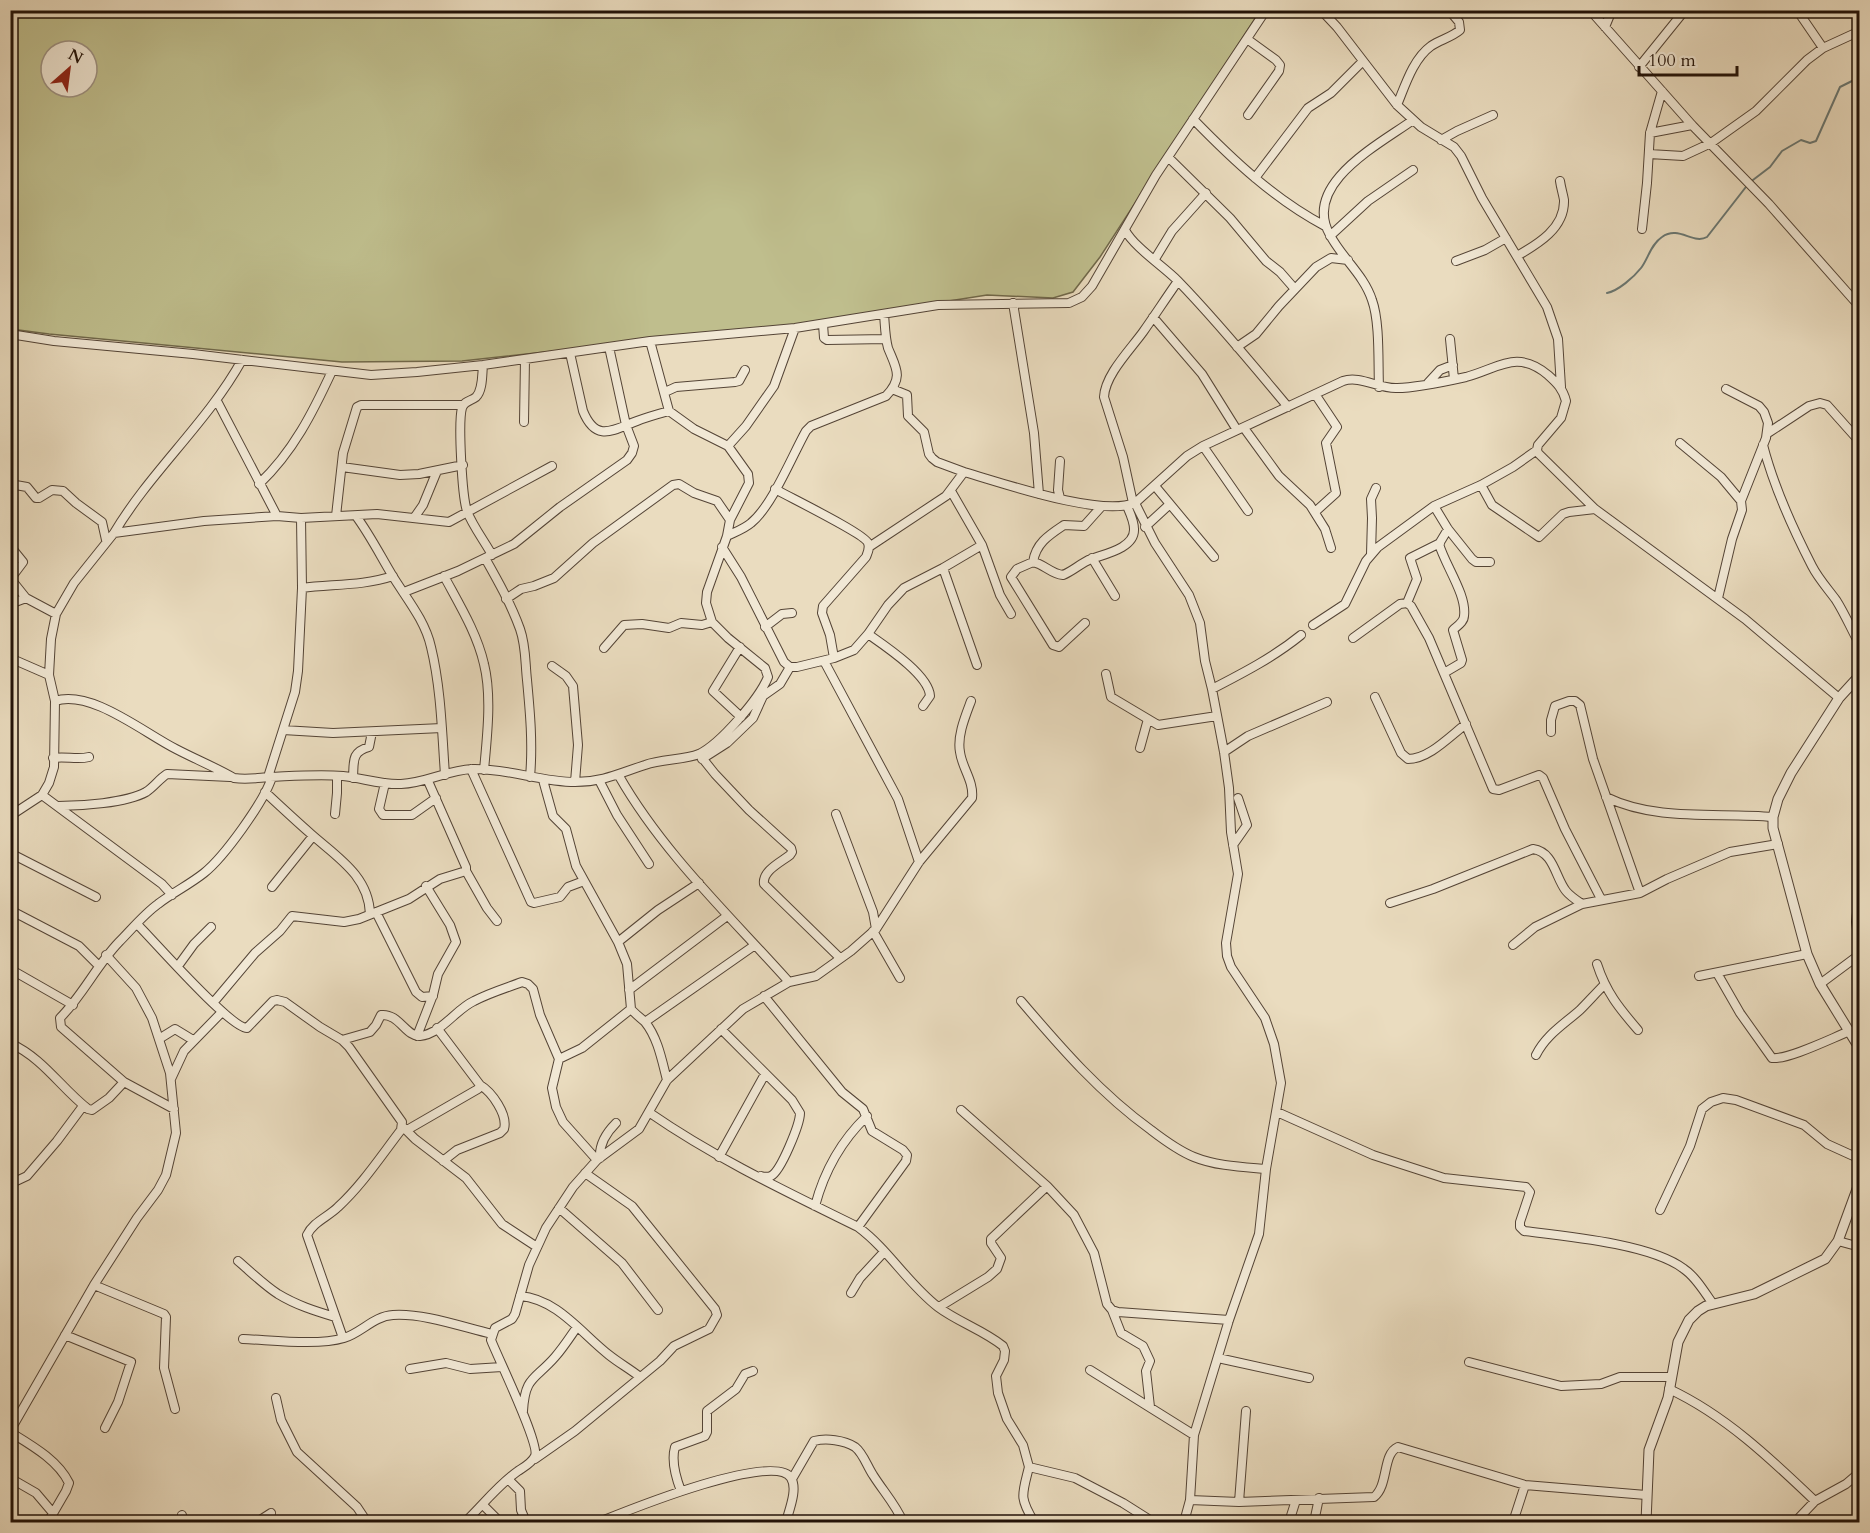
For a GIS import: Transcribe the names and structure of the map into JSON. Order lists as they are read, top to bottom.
{
  "scale_bar": "100 m",
  "north": "top right"
}
